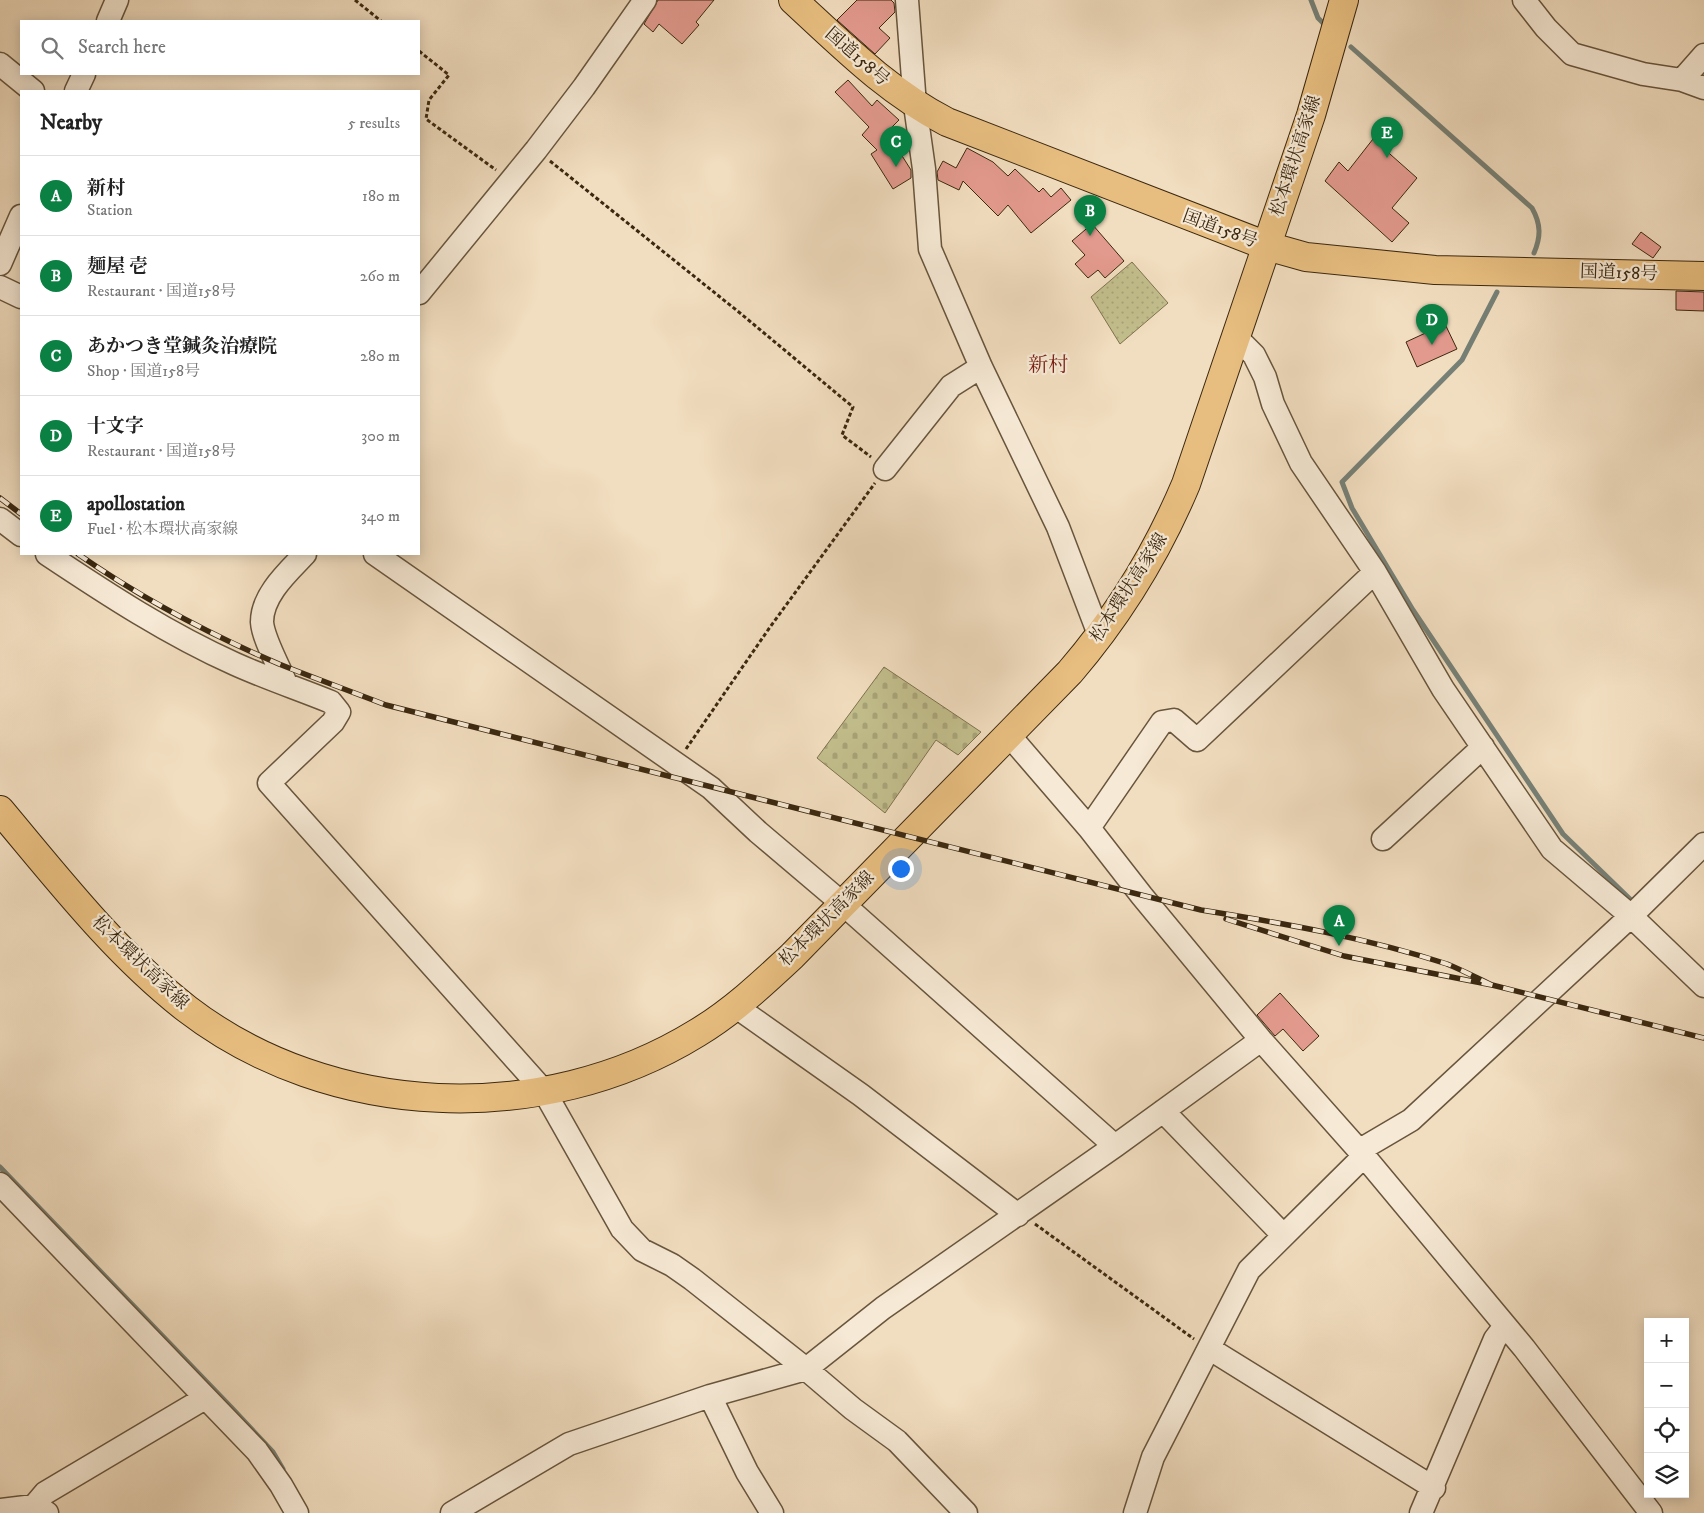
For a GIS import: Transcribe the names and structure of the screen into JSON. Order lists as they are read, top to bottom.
{
  "streets": {
    "main road": ["国道158号", "松本環状高家線"]
  },
  "crossings": [
    ["国道158号", "松本環状高家線"]
  ],
  "districts": ["新村"],
  "page": {
    "search": "Search here",
    "heading": ["Nearby", "5 results"],
    "pins": [
      "E",
      "C",
      "B",
      "D",
      "A"
    ],
    "list": [
      {
        "mark": "A",
        "name": "新村",
        "note": "Station",
        "value": "180 m"
      },
      {
        "mark": "B",
        "name": "麺屋 壱",
        "note": "Restaurant · 国道158号",
        "value": "260 m"
      },
      {
        "mark": "C",
        "name": "あかつき堂鍼灸治療院",
        "note": "Shop · 国道158号",
        "value": "280 m"
      },
      {
        "mark": "D",
        "name": "十文字",
        "note": "Restaurant · 国道158号",
        "value": "300 m"
      },
      {
        "mark": "E",
        "name": "apollostation",
        "note": "Fuel · 松本環状高家線",
        "value": "340 m"
      }
    ],
    "map_buttons": ["+", "−"]
  }
}
